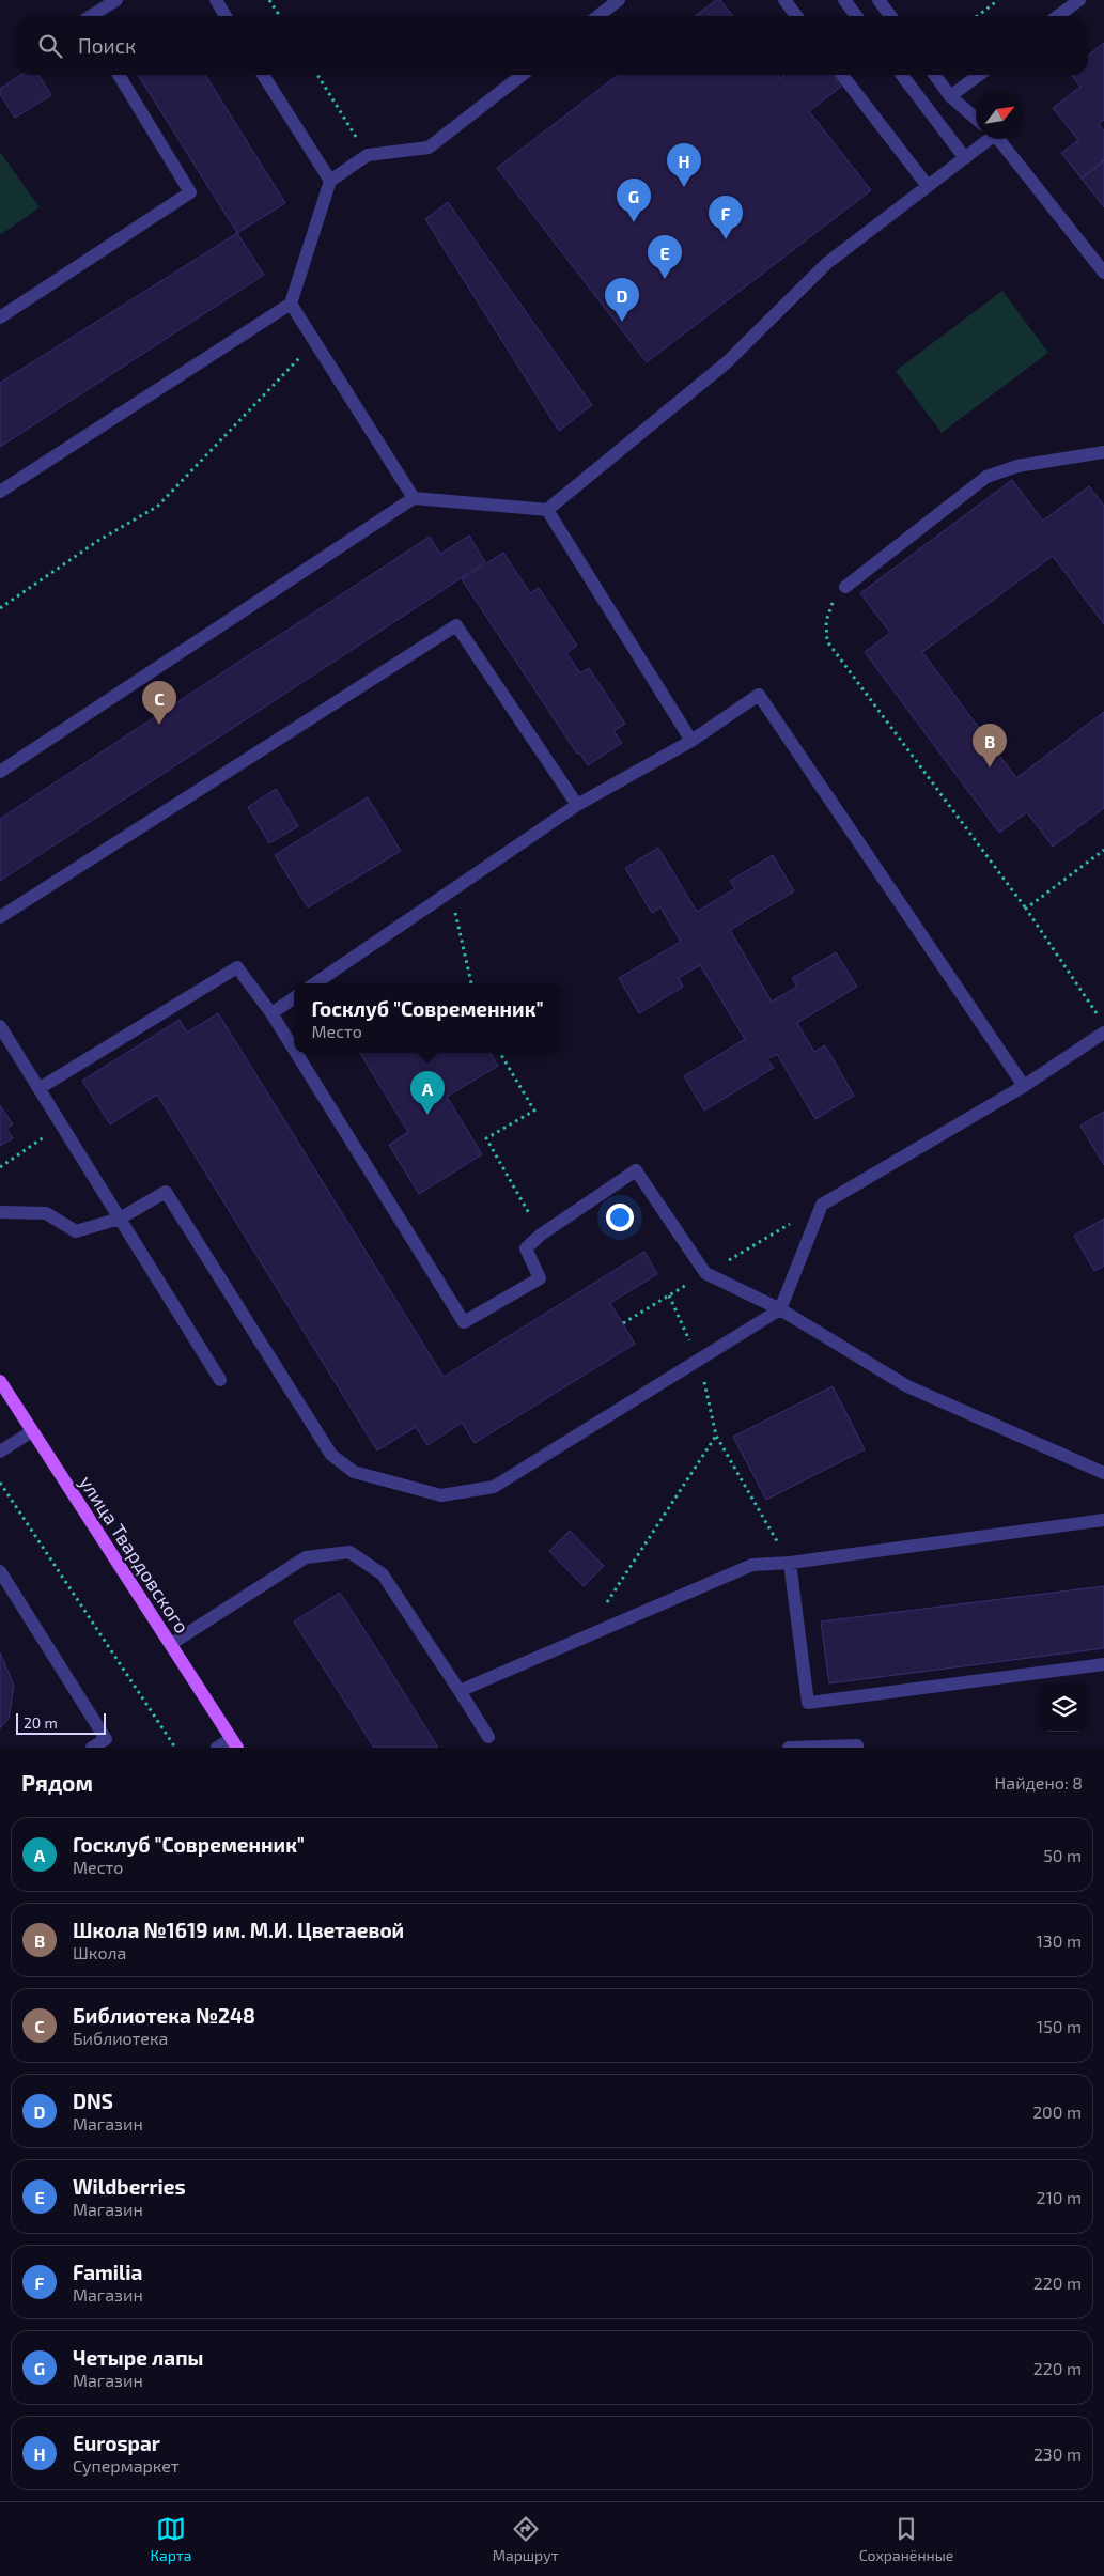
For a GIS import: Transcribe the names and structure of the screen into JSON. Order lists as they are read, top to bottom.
{
  "streets": {
    "main road": ["улица Твардовского"]
  },
  "scale_bar": "20 m",
  "north": "top right",
  "page": {
    "search": "Поиск",
    "pins": [
      "H",
      "G",
      "F",
      "E",
      "D",
      "C",
      "B",
      "A"
    ],
    "popup": ["Госклуб \"Современник\"", "Место"],
    "scale": "20 m",
    "heading": ["Рядом", "Найдено: 8"],
    "list": [
      {
        "mark": "A",
        "name": "Госклуб \"Современник\"",
        "note": "Место",
        "value": "50 m"
      },
      {
        "mark": "B",
        "name": "Школа №1619 им. М.И. Цветаевой",
        "note": "Школа",
        "value": "130 m"
      },
      {
        "mark": "C",
        "name": "Библиотека №248",
        "note": "Библиотека",
        "value": "150 m"
      },
      {
        "mark": "D",
        "name": "DNS",
        "note": "Магазин",
        "value": "200 m"
      },
      {
        "mark": "E",
        "name": "Wildberries",
        "note": "Магазин",
        "value": "210 m"
      },
      {
        "mark": "F",
        "name": "Familia",
        "note": "Магазин",
        "value": "220 m"
      },
      {
        "mark": "G",
        "name": "Четыре лапы",
        "note": "Магазин",
        "value": "220 m"
      },
      {
        "mark": "H",
        "name": "Eurospar",
        "note": "Супермаркет",
        "value": "230 m"
      }
    ],
    "nav": ["Карта", "Маршрут", "Сохранённые"]
  }
}
